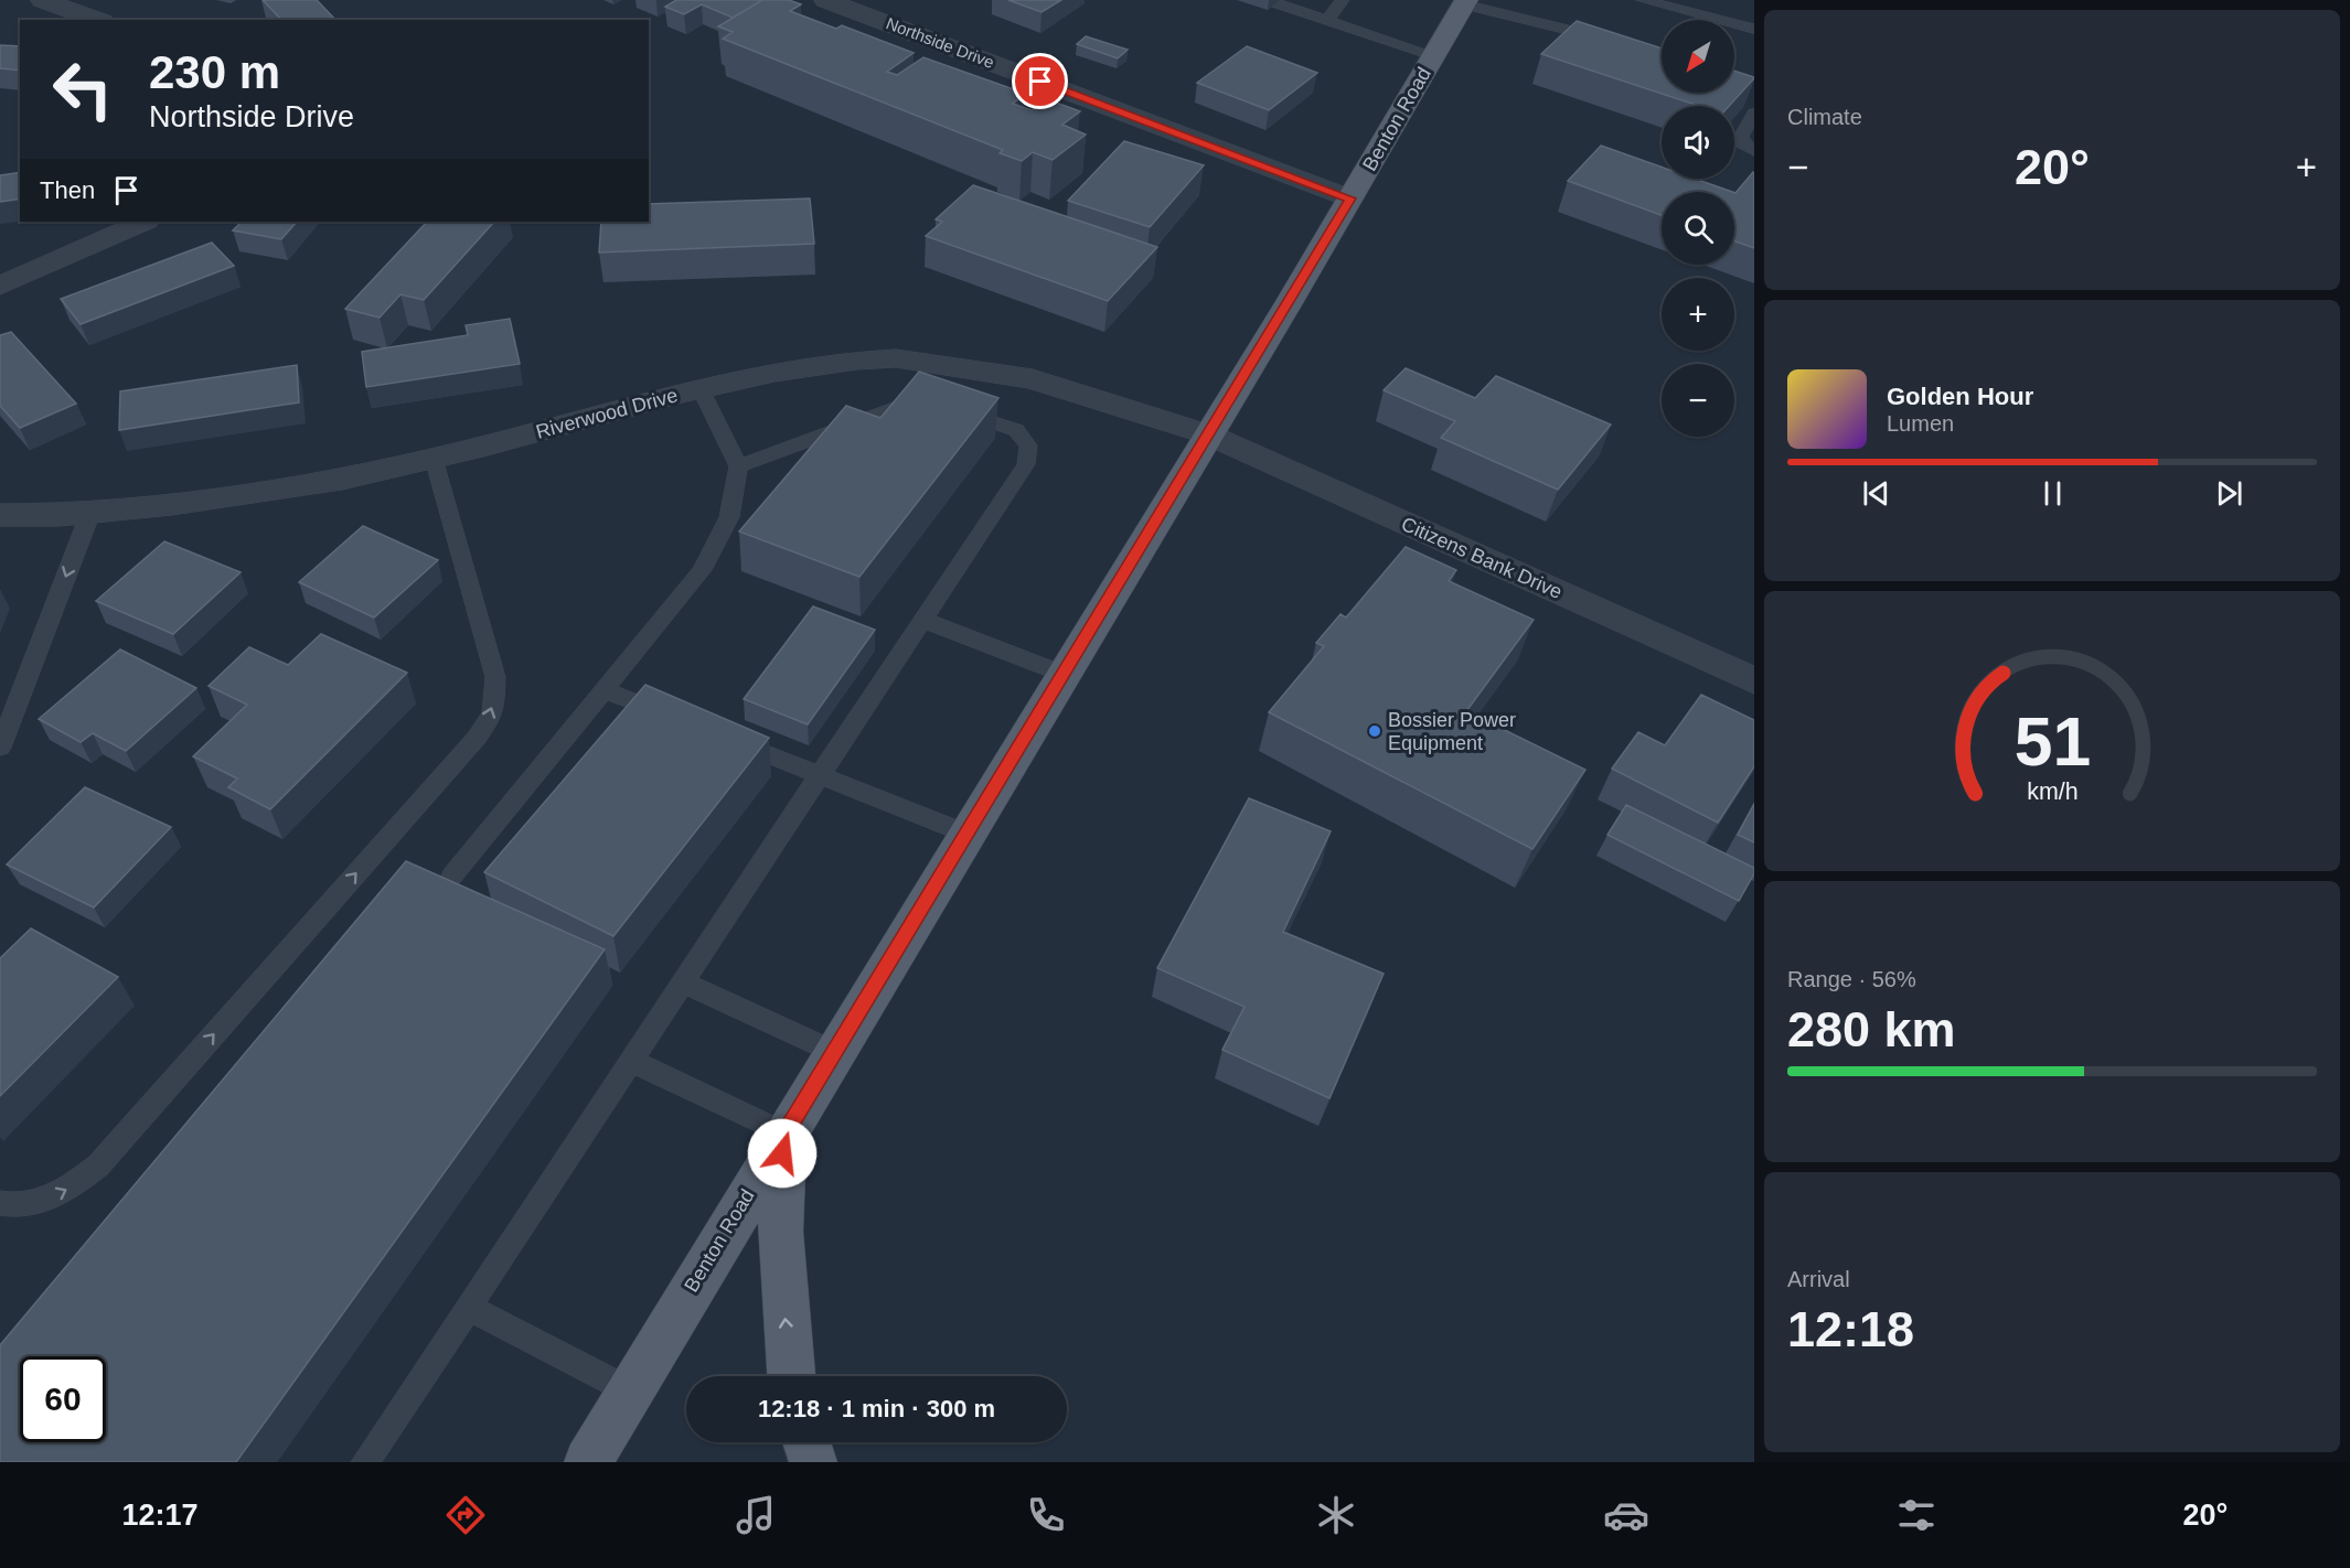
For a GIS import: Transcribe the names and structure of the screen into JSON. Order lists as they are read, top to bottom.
{
  "streets": {
    "main road": ["Benton Road"],
    "street": ["Northside Drive", "Riverwood Drive", "Citizens Bank Drive"]
  },
  "crossings": [
    ["Northside Drive", "Benton Road"],
    ["Benton Road", "Riverwood Drive"],
    ["Benton Road", "Citizens Bank Drive"],
    ["Riverwood Drive", "Citizens Bank Drive"]
  ],
  "places": ["Bossier Power Equipment"],
  "north": "bottom left",
  "page": {
    "tile": [
      "Climate",
      ["Range · 56%", "280 km"],
      ["Arrival", "12:18"]
    ],
    "map_buttons": ["+", "−"],
    "turn": ["230 m", "Northside Drive"],
    "heat": ["−", "20°", "+"],
    "then": "Then",
    "song": ["Golden Hour", "Lumen"],
    "limit": "60",
    "trip": "12:18 · 1 min · 300 m",
    "tabs": ["12:17", "20°"],
    "gauge": ["51", "km/h"]
  }
}
